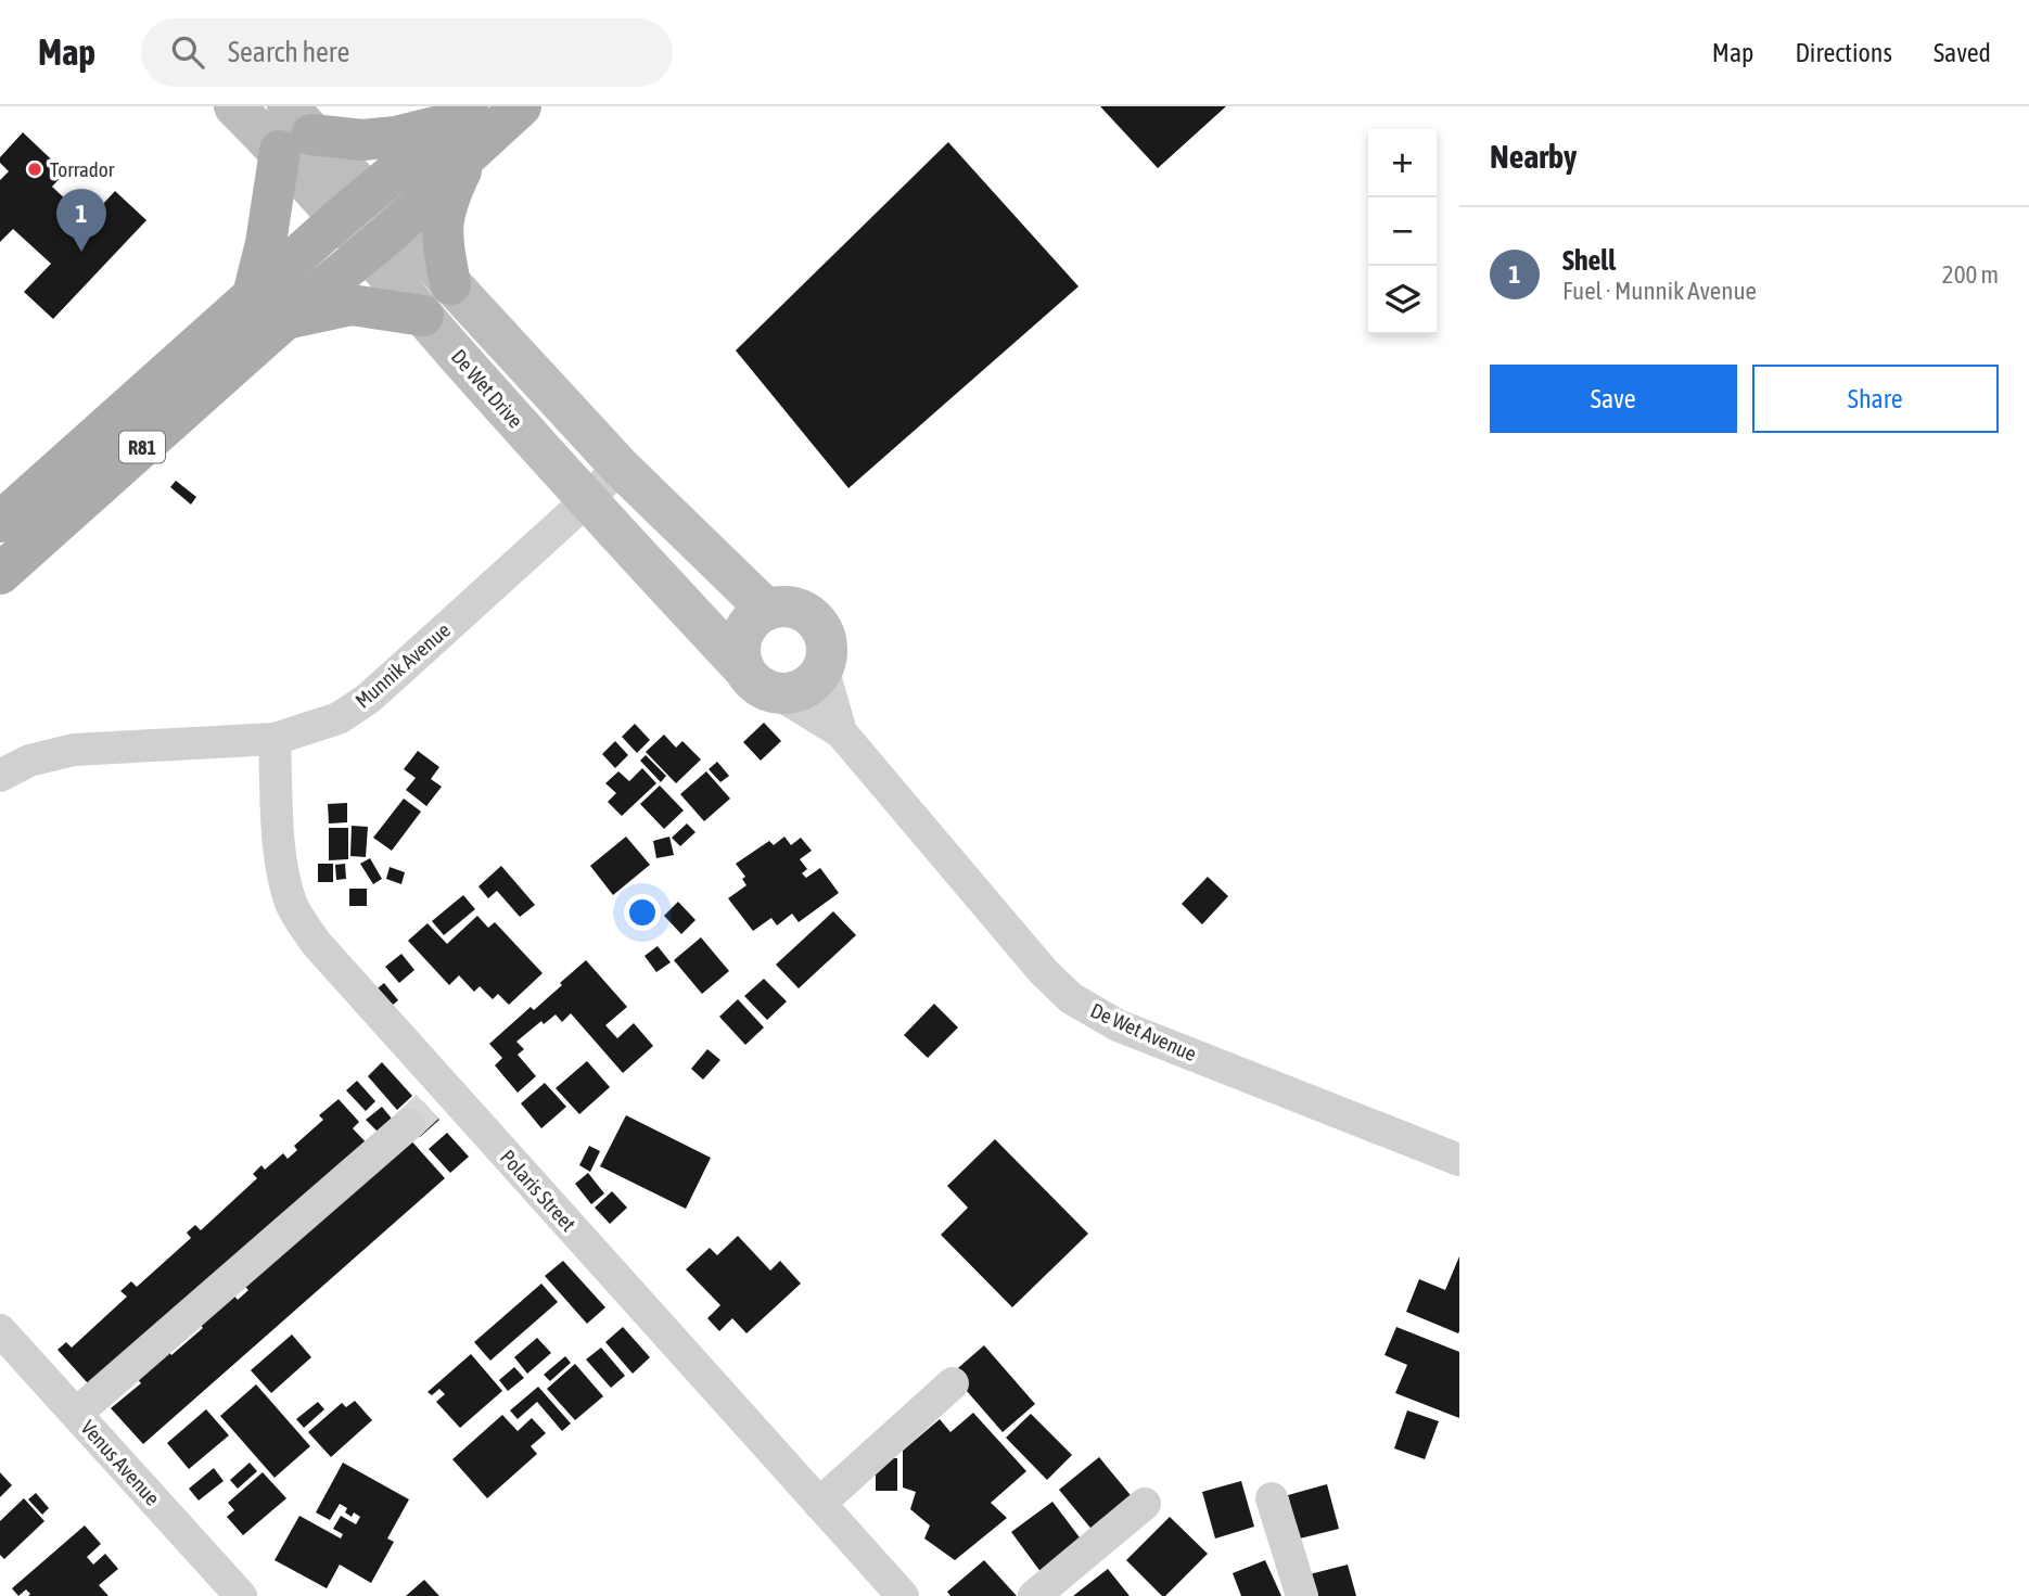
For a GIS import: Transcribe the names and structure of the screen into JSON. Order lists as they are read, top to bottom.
{
  "streets": {
    "main road": ["R81"],
    "street": [
      "De Wet Drive",
      "Munnik Avenue",
      "De Wet Avenue",
      "Polaris Street",
      "Venus Avenue"
    ]
  },
  "crossings": [
    ["De Wet Drive", "R81"],
    ["De Wet Drive", "Munnik Avenue"],
    ["De Wet Drive", "De Wet Avenue"],
    ["Munnik Avenue", "Polaris Street"]
  ],
  "places": ["Torrador"],
  "page": {
    "header": "Map",
    "search": "Search here",
    "nav": ["Map", "Directions", "Saved"],
    "heading": "Nearby",
    "map_buttons": ["+", "−"],
    "pins": "1",
    "list": [
      {
        "mark": "1",
        "name": "Shell",
        "note": "Fuel · Munnik Avenue",
        "value": "200 m"
      }
    ],
    "buttons": ["Save", "Share"]
  }
}
